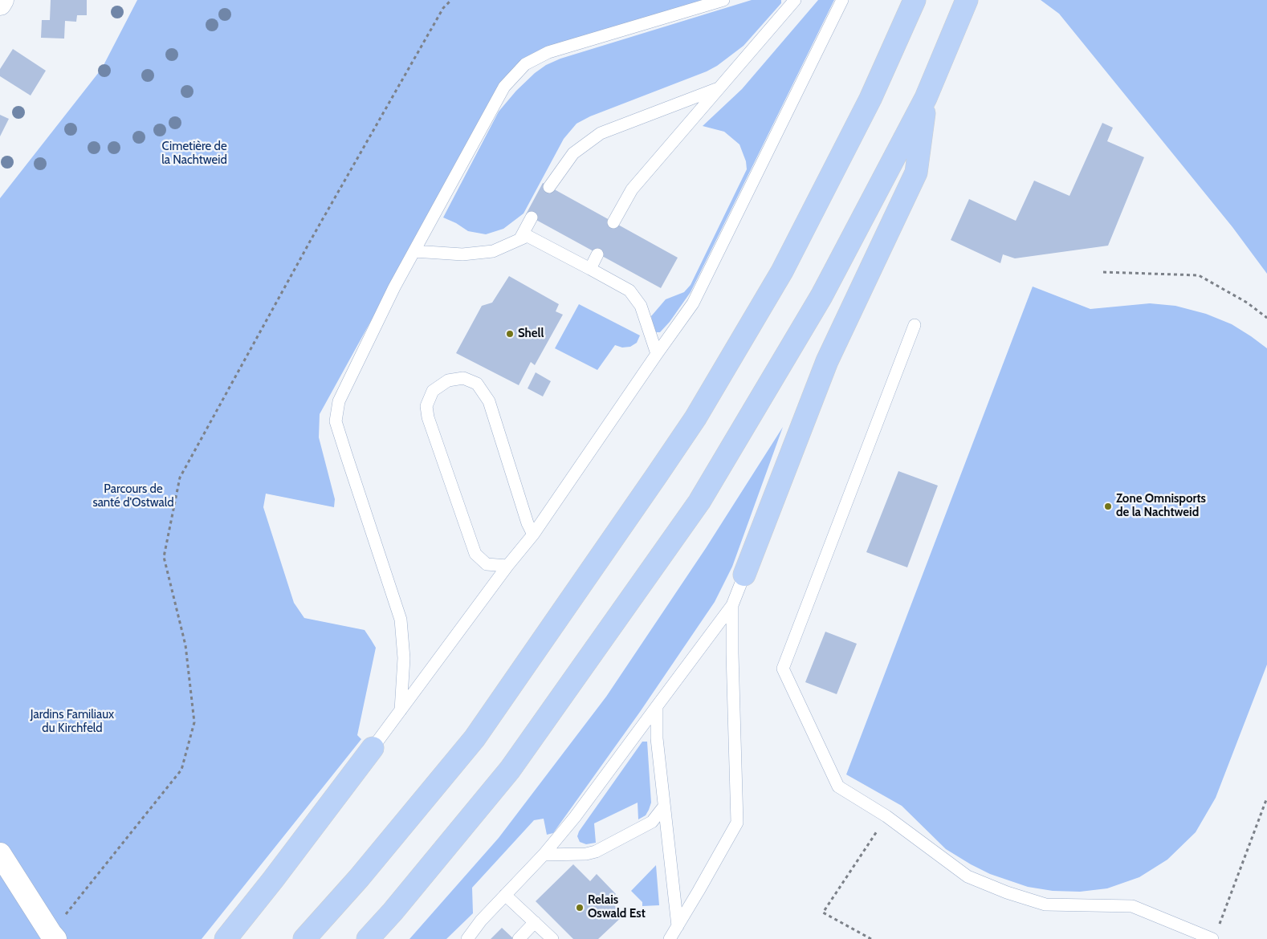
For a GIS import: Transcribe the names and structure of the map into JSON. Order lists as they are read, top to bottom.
{
  "parks": ["Cimetière de la Nachtweid", "Parcours de santé d'Ostwald", "Jardins Familiaux du Kirchfeld"],
  "places": ["Shell", "Zone Omnisports de la Nachtweid", "Relais Oswald Est"]
}
